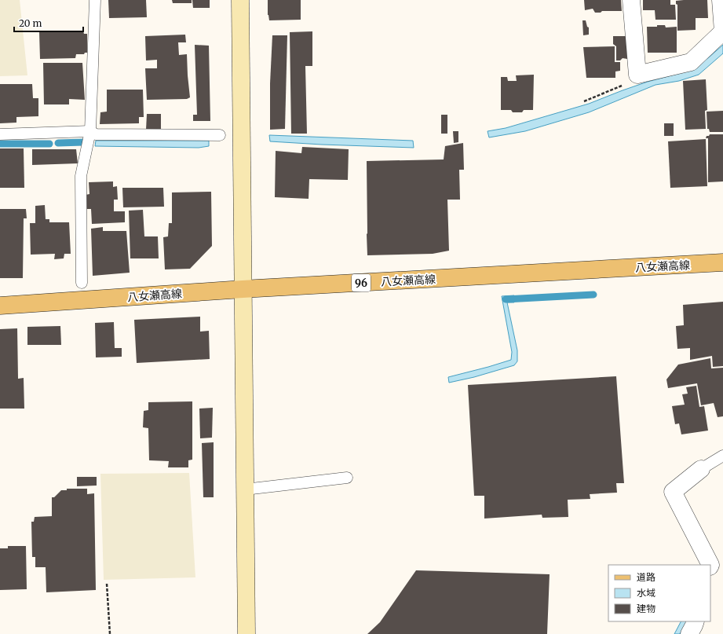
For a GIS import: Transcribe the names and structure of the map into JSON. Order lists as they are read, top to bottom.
{
  "streets": {
    "main road": ["八女瀬高線", "96"]
  },
  "legend": ["道路", "水域", "建物"],
  "scale_bar": "20 m"
}
